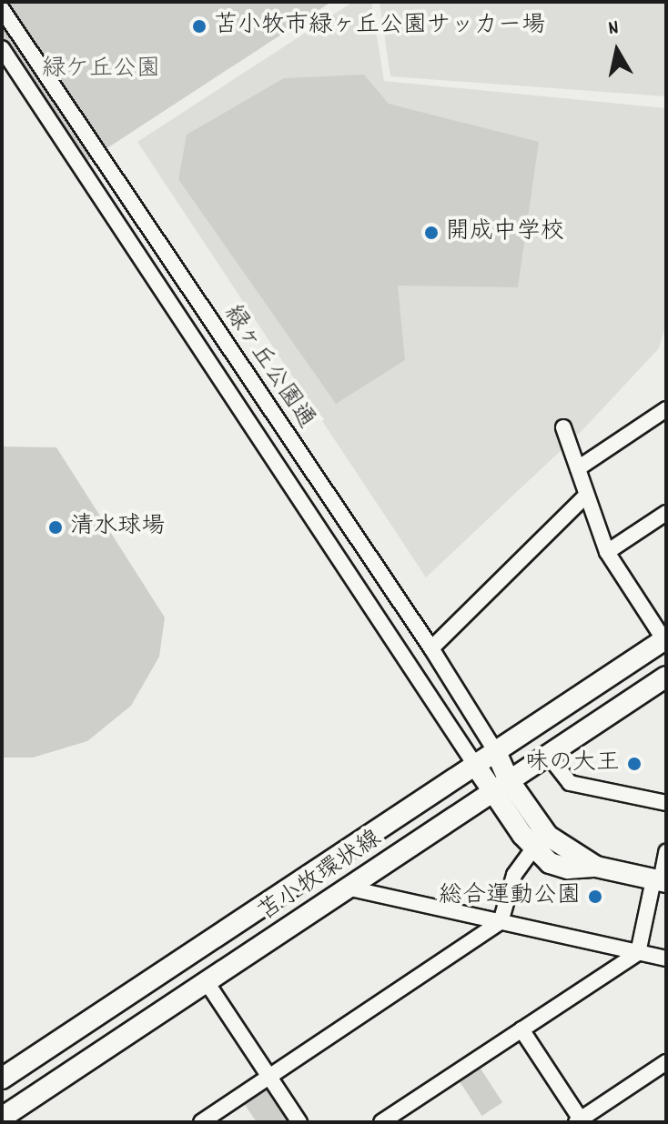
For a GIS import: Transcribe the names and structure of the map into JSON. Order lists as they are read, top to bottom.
{
  "streets": {
    "main road": ["苫小牧環状線"],
    "street": ["緑ヶ丘公園通"]
  },
  "crossings": [
    ["緑ヶ丘公園通", "苫小牧環状線"]
  ],
  "parks": ["緑ケ丘公園"],
  "places": [
    "苫小牧市緑ヶ丘公園サッカー場",
    "開成中学校",
    "清水球場",
    "味の大王",
    "総合運動公園"
  ],
  "north": "top"
}
